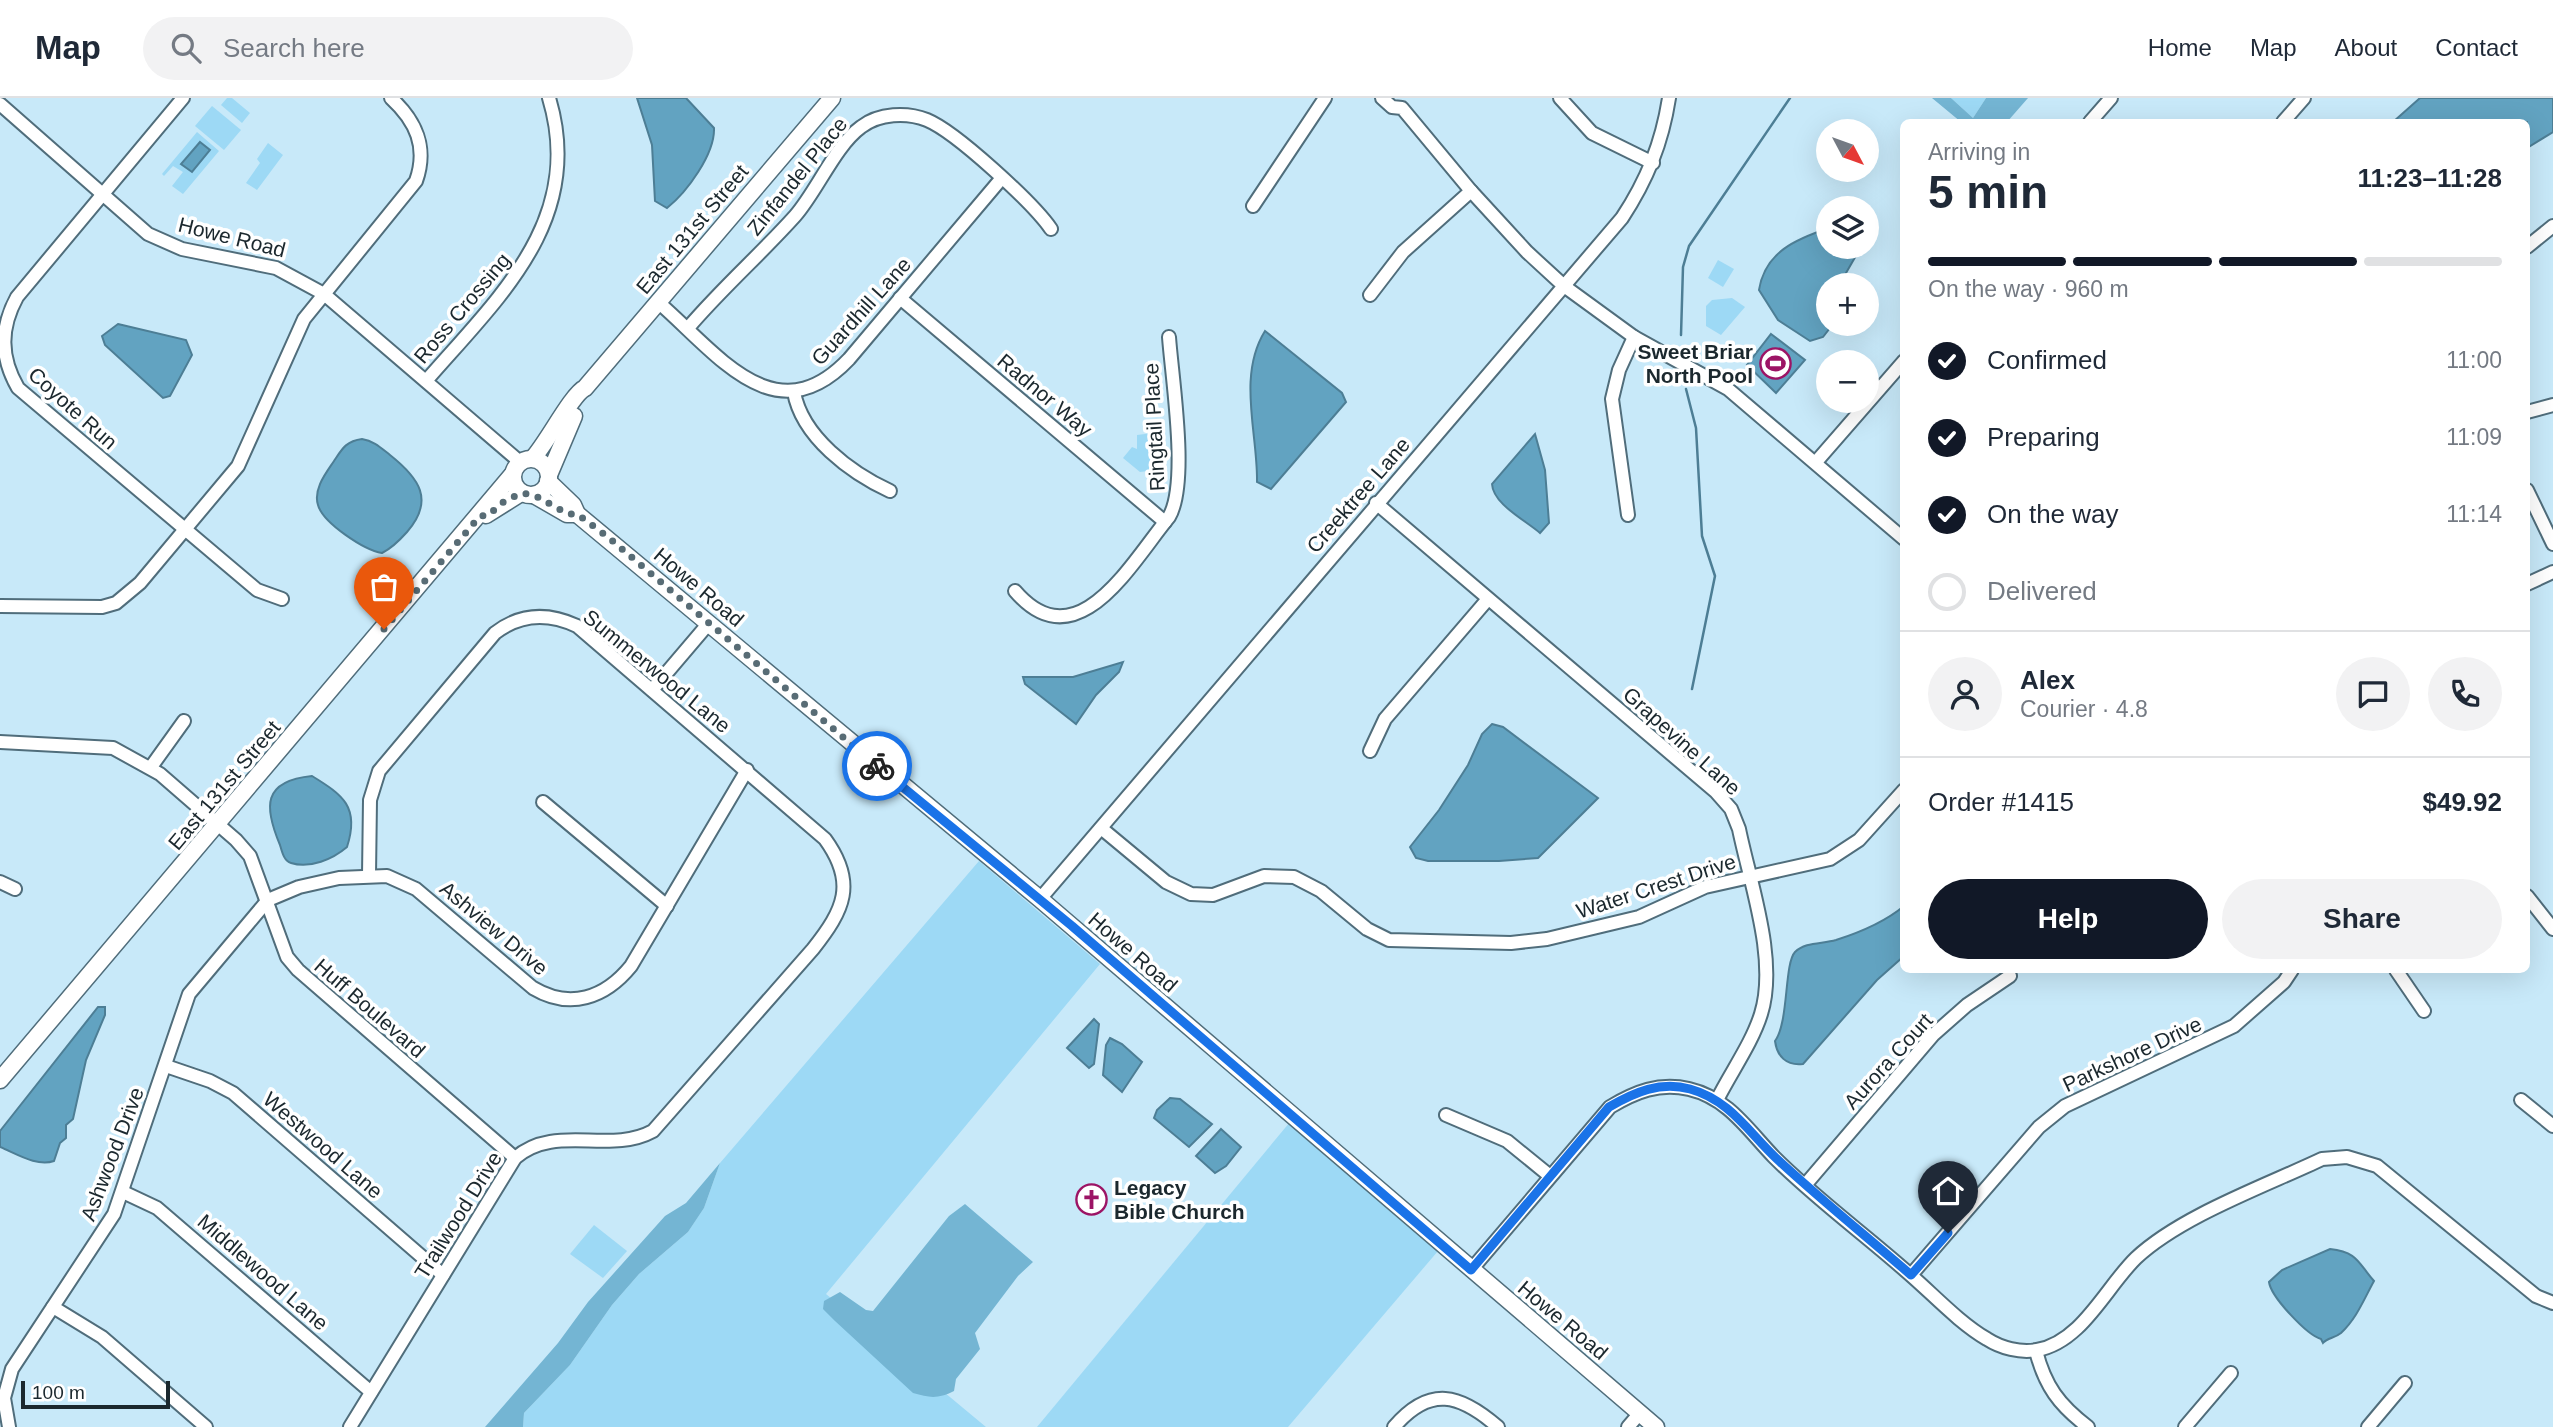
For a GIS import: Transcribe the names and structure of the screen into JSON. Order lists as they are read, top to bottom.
{
  "streets": {
    "street": [
      "Zinfandel Place",
      "East 131st Street",
      "Howe Road",
      "Ross Crossing",
      "Guardhill Lane",
      "Radnor Way",
      "Coyote Run",
      "Ringtail Place",
      "Creektree Lane",
      "Summerwood Lane",
      "Grapevine Lane",
      "Water Crest Drive",
      "Ashview Drive",
      "Huff Boulevard",
      "Parkshore Drive",
      "Aurora Court",
      "Westwood Lane",
      "Ashwood Drive",
      "Trailwood Drive",
      "Middlewood Lane"
    ]
  },
  "crossings": [
    ["Zinfandel Place", "Guardhill Lane"],
    ["East 131st Street", "Howe Road"],
    ["East 131st Street", "Huff Boulevard"],
    ["Howe Road", "Ross Crossing"],
    ["Howe Road", "Coyote Run"],
    ["Howe Road", "Creektree Lane"],
    ["Guardhill Lane", "Radnor Way"],
    ["Radnor Way", "Ringtail Place"],
    ["Creektree Lane", "Grapevine Lane"],
    ["Creektree Lane", "Water Crest Drive"],
    ["Summerwood Lane", "Ashview Drive"],
    ["Summerwood Lane", "Trailwood Drive"],
    ["Grapevine Lane", "Water Crest Drive"],
    ["Ashview Drive", "Huff Boulevard"],
    ["Ashview Drive", "Ashwood Drive"],
    ["Huff Boulevard", "Ashwood Drive"],
    ["Huff Boulevard", "Trailwood Drive"],
    ["Westwood Lane", "Ashwood Drive"],
    ["Westwood Lane", "Trailwood Drive"],
    ["Ashwood Drive", "Middlewood Lane"],
    ["Trailwood Drive", "Middlewood Lane"]
  ],
  "places": {
    "sports": ["Sweet Briar North Pool"],
    "church": ["Legacy Bible Church"]
  },
  "scale_bar": "100 m",
  "north": "bottom right",
  "page": {
    "header": "Map",
    "search": "Search here",
    "nav": [
      "Home",
      "Map",
      "About",
      "Contact"
    ],
    "map_buttons": ["+", "−"],
    "heading": ["5 min", "Arriving in", "11:23–11:28"],
    "panel": [
      "Alex",
      "Courier · 4.8",
      "Order #1415",
      "$49.92"
    ],
    "bar": "On the way · 960 m",
    "list": [
      ["Confirmed", "11:00"],
      ["Preparing", "11:09"],
      ["On the way", "11:14"],
      "Delivered"
    ],
    "buttons": ["Help", "Share"],
    "scale": "100 m"
  }
}
